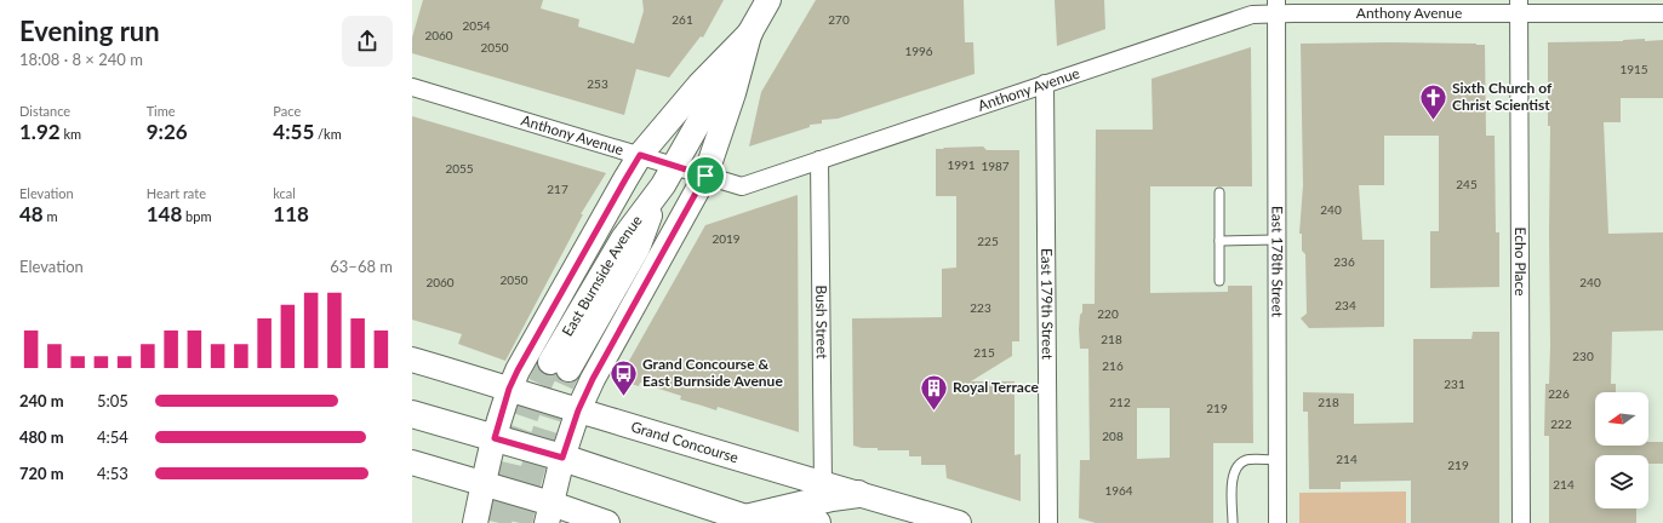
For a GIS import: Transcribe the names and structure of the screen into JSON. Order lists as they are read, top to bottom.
{
  "streets": {
    "main road": ["East Burnside Avenue", "Grand Concourse"],
    "street": [
      "Anthony Avenue",
      "East 178th Street",
      "Echo Place",
      "East 179th Street",
      "Bush Street"
    ]
  },
  "crossings": [
    ["Anthony Avenue", "East 178th Street"],
    ["Anthony Avenue", "Echo Place"],
    ["Anthony Avenue", "East Burnside Avenue"],
    ["Anthony Avenue", "East 179th Street"],
    ["Anthony Avenue", "Bush Street"],
    ["East Burnside Avenue", "Grand Concourse"],
    ["Bush Street", "Grand Concourse"]
  ],
  "places": {
    "church": ["Sixth Church of Christ Scientist"],
    "bus stop": ["Grand Concourse & East Burnside Avenue"],
    "building": ["Royal Terrace"]
  },
  "house_numbers": [
    "261",
    "270",
    "2054",
    "2060",
    "2050",
    "1996",
    "1915",
    "253",
    "1991",
    "1987",
    "2055",
    "245",
    "217",
    "240",
    "2019",
    "225",
    "236",
    "2050",
    "2060",
    "240",
    "234",
    "223",
    "220",
    "218",
    "215",
    "230",
    "216",
    "231",
    "226",
    "212",
    "218",
    "219",
    "222",
    "208",
    "214",
    "219",
    "214",
    "1964"
  ],
  "north": "left",
  "page": {
    "heading": ["Evening run", "18:08 · 8 × 240 m"],
    "stats": [
      ["Distance", "1.92 km"],
      ["Time", "9:26"],
      ["Pace", "4:55 /km"],
      ["Elevation", "48 m"],
      ["Heart rate", "148 bpm"],
      ["kcal", "118"]
    ],
    "chart": ["Elevation", "63–68 m"],
    "list": [
      {
        "name": "240 m",
        "note": "5:05"
      },
      {
        "name": "480 m",
        "note": "4:54"
      },
      {
        "name": "720 m",
        "note": "4:53"
      }
    ]
  }
}
